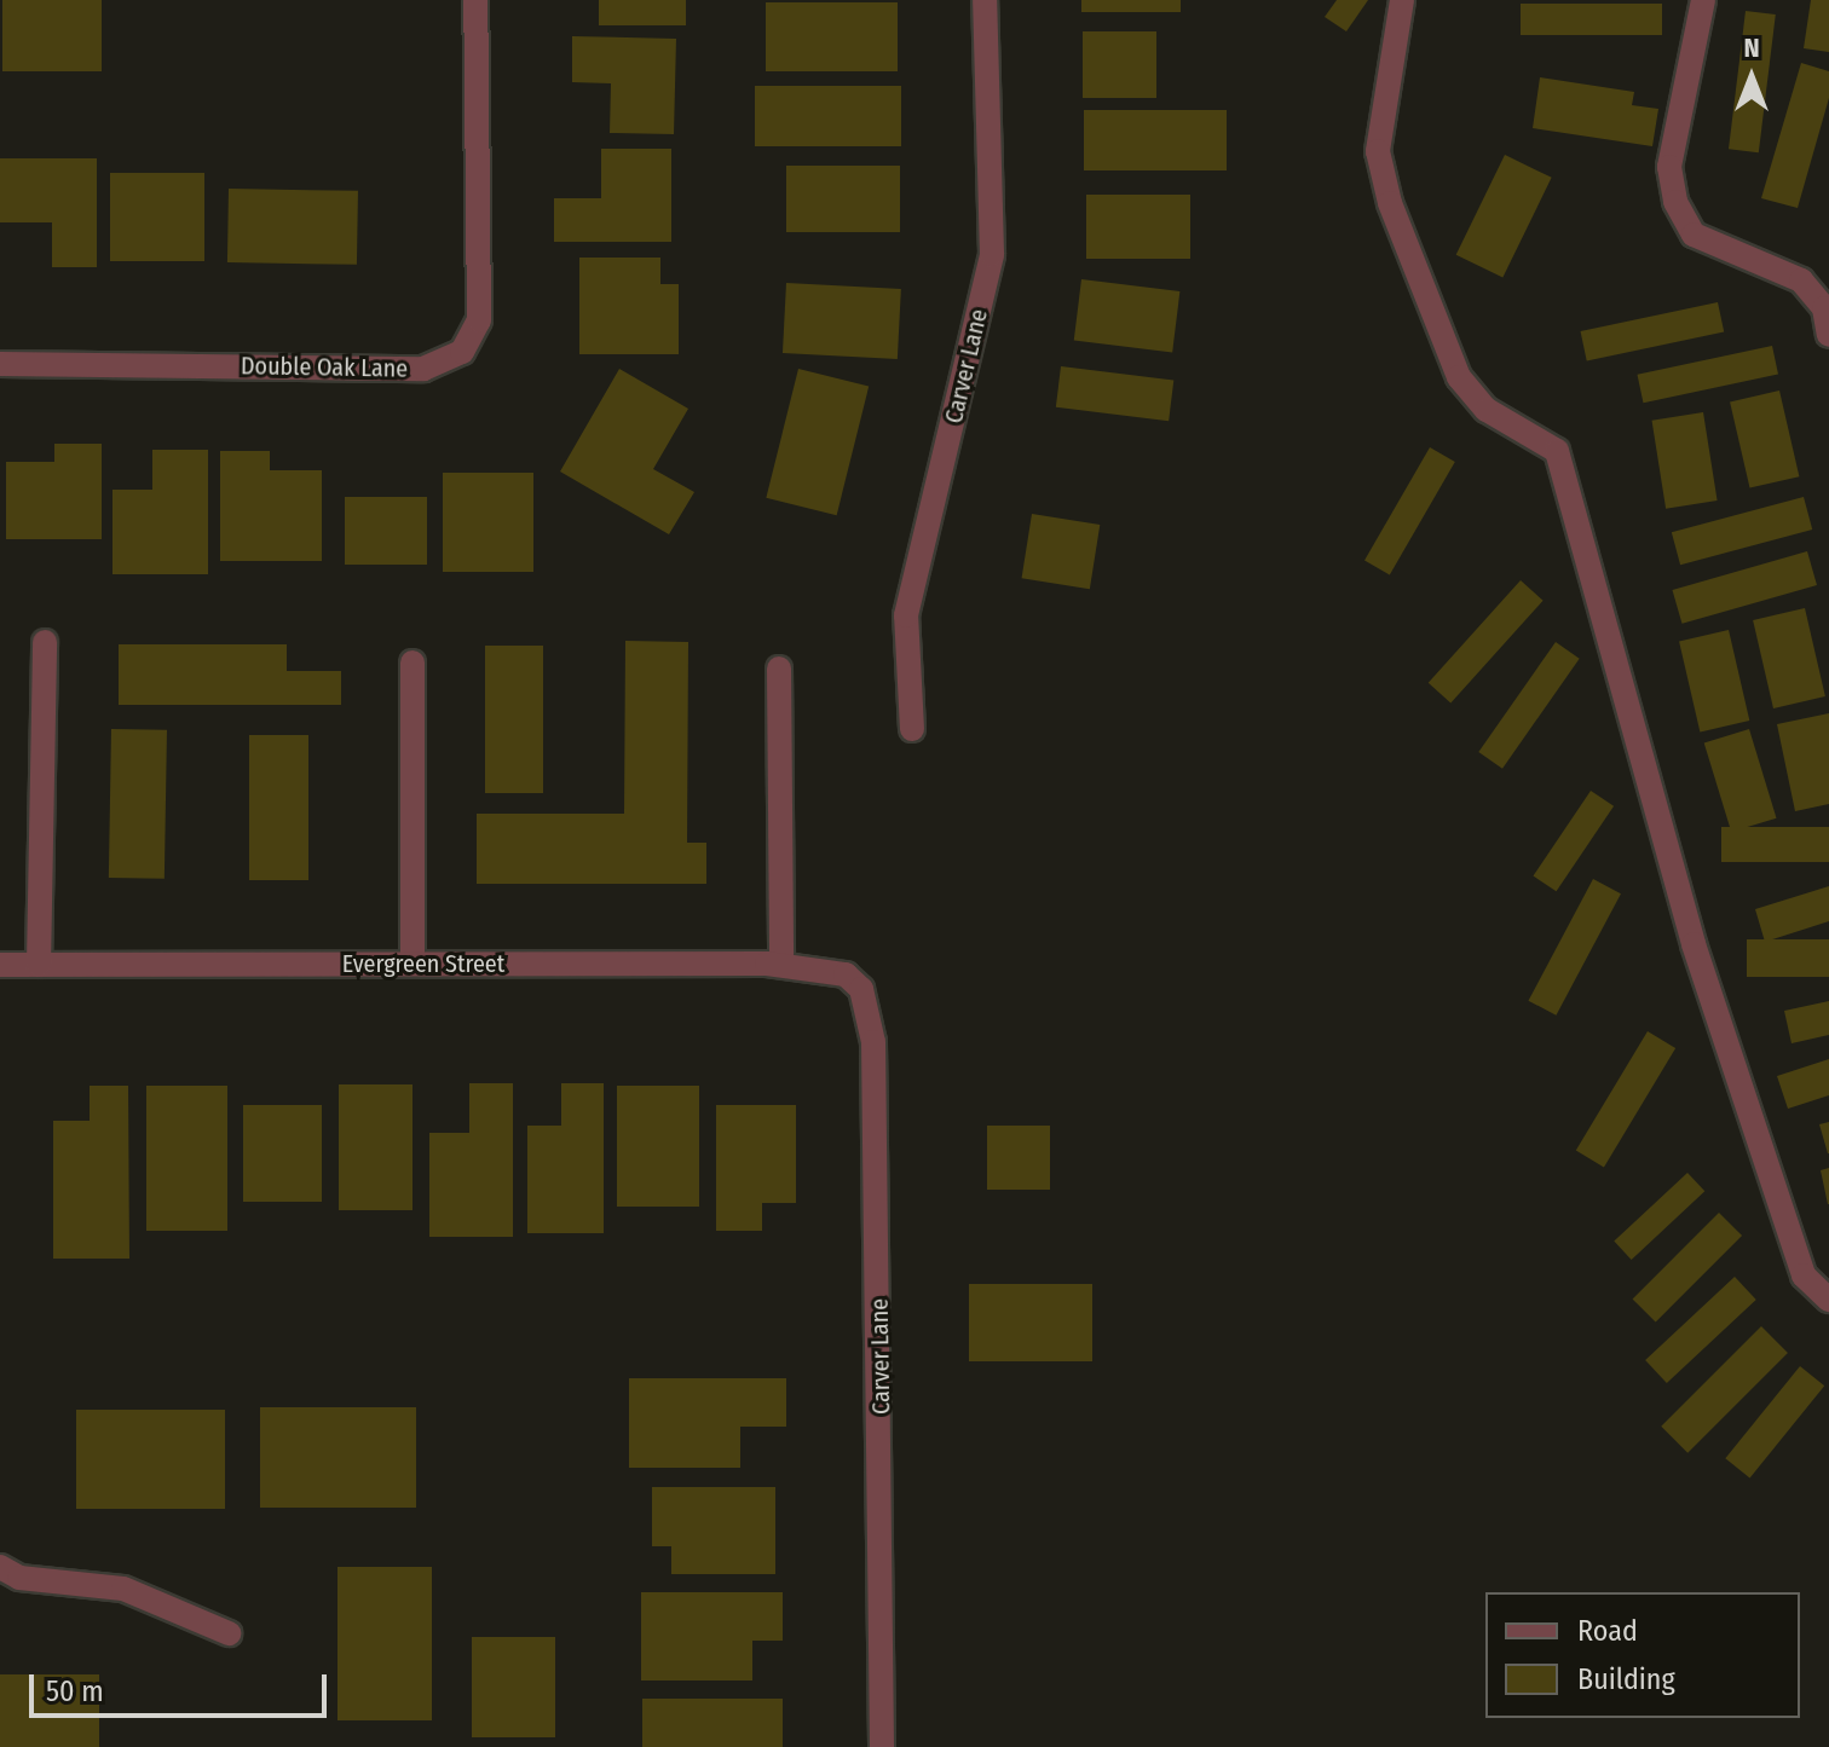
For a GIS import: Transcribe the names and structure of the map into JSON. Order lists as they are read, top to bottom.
{
  "streets": {
    "street": ["Carver Lane", "Double Oak Lane", "Evergreen Street"]
  },
  "crossings": [
    ["Carver Lane", "Evergreen Street"]
  ],
  "legend": ["Road", "Building"],
  "scale_bar": "50 m",
  "north": "top"
}
